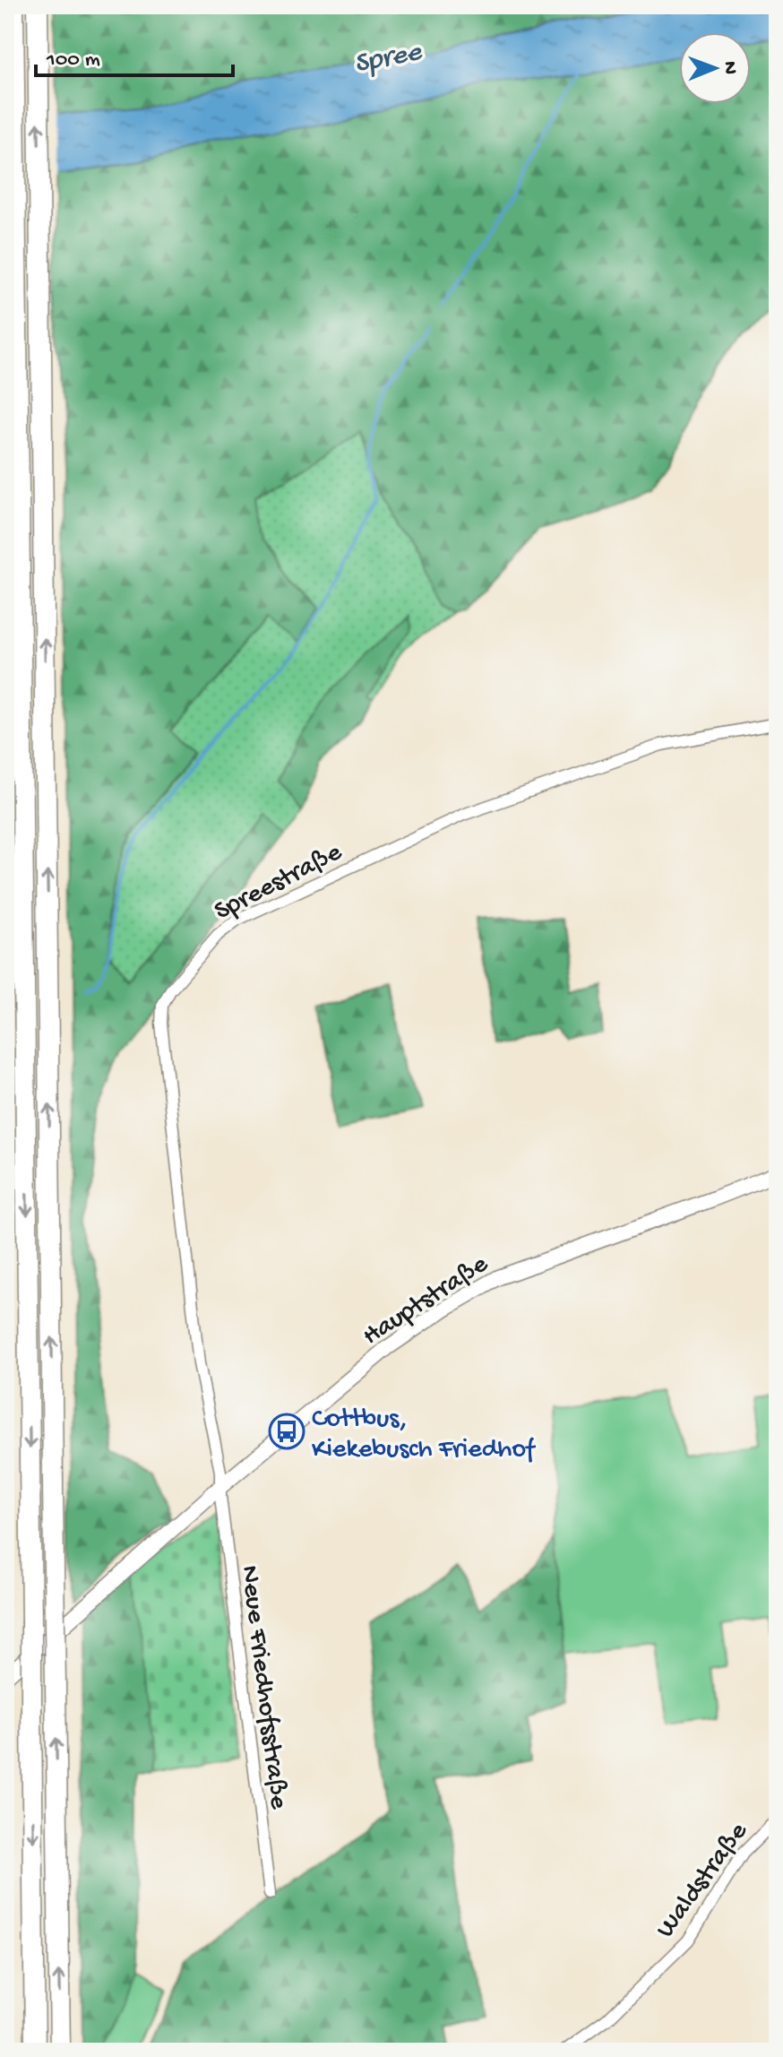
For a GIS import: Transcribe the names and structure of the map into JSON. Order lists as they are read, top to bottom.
{
  "streets": {
    "street": [
      "Spreestraße",
      "Hauptstraße",
      "Neue Friedhofsstraße",
      "Waldstraße"
    ]
  },
  "crossings": [
    ["Spreestraße", "Hauptstraße"],
    ["Spreestraße", "Neue Friedhofsstraße"],
    ["Hauptstraße", "Neue Friedhofsstraße"]
  ],
  "water": ["Spree"],
  "places": {
    "bus stop": ["Cottbus, Kiekebusch Friedhof"]
  },
  "scale_bar": "100 m",
  "north": "right"
}
